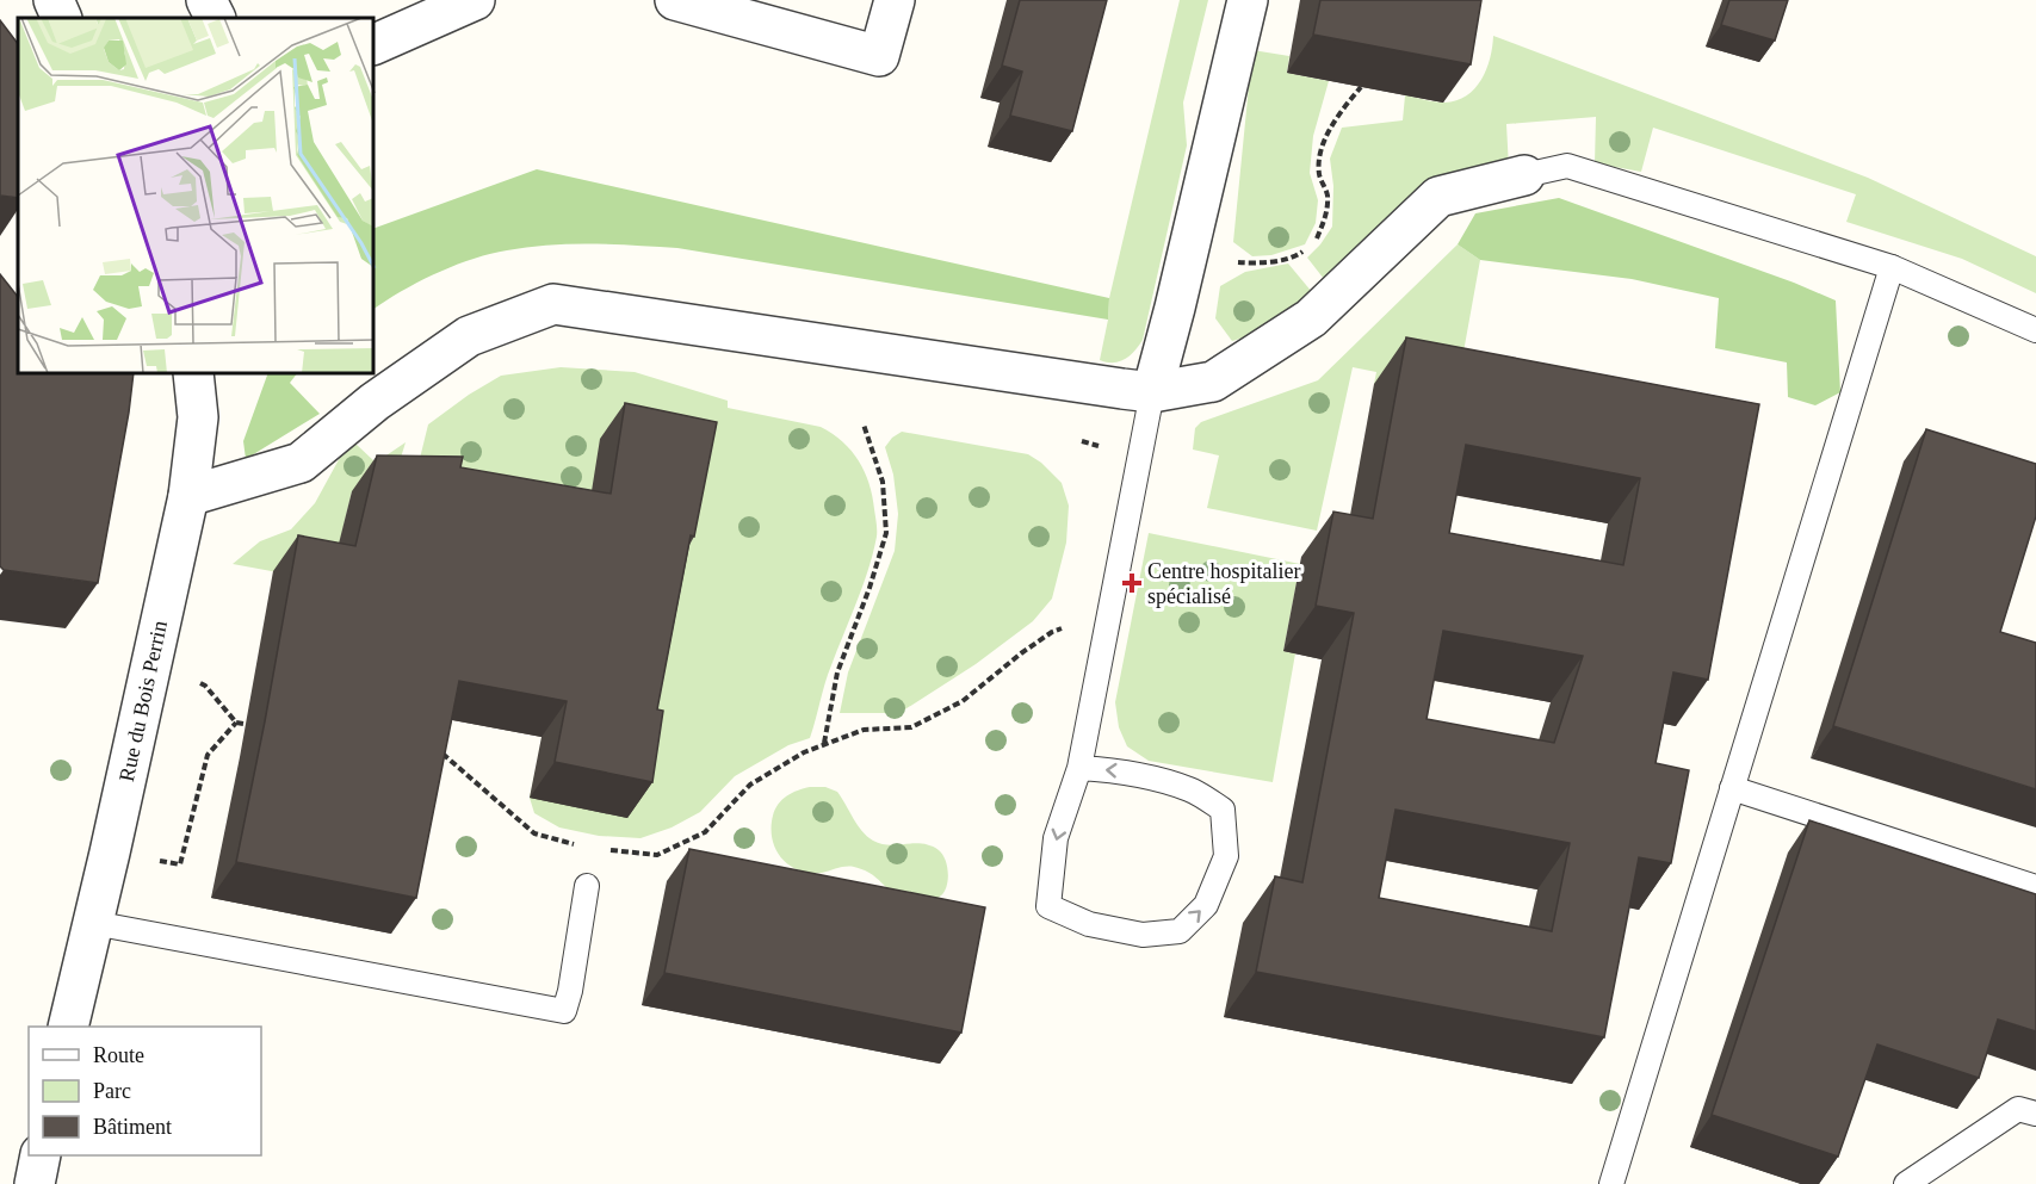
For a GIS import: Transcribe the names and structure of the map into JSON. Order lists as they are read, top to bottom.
{
  "streets": {
    "street": ["Rue du Bois Perrin"]
  },
  "places": {
    "health": ["Centre hospitalier spécialisé"]
  },
  "legend": ["Route", "Parc", "Bâtiment"]
}
